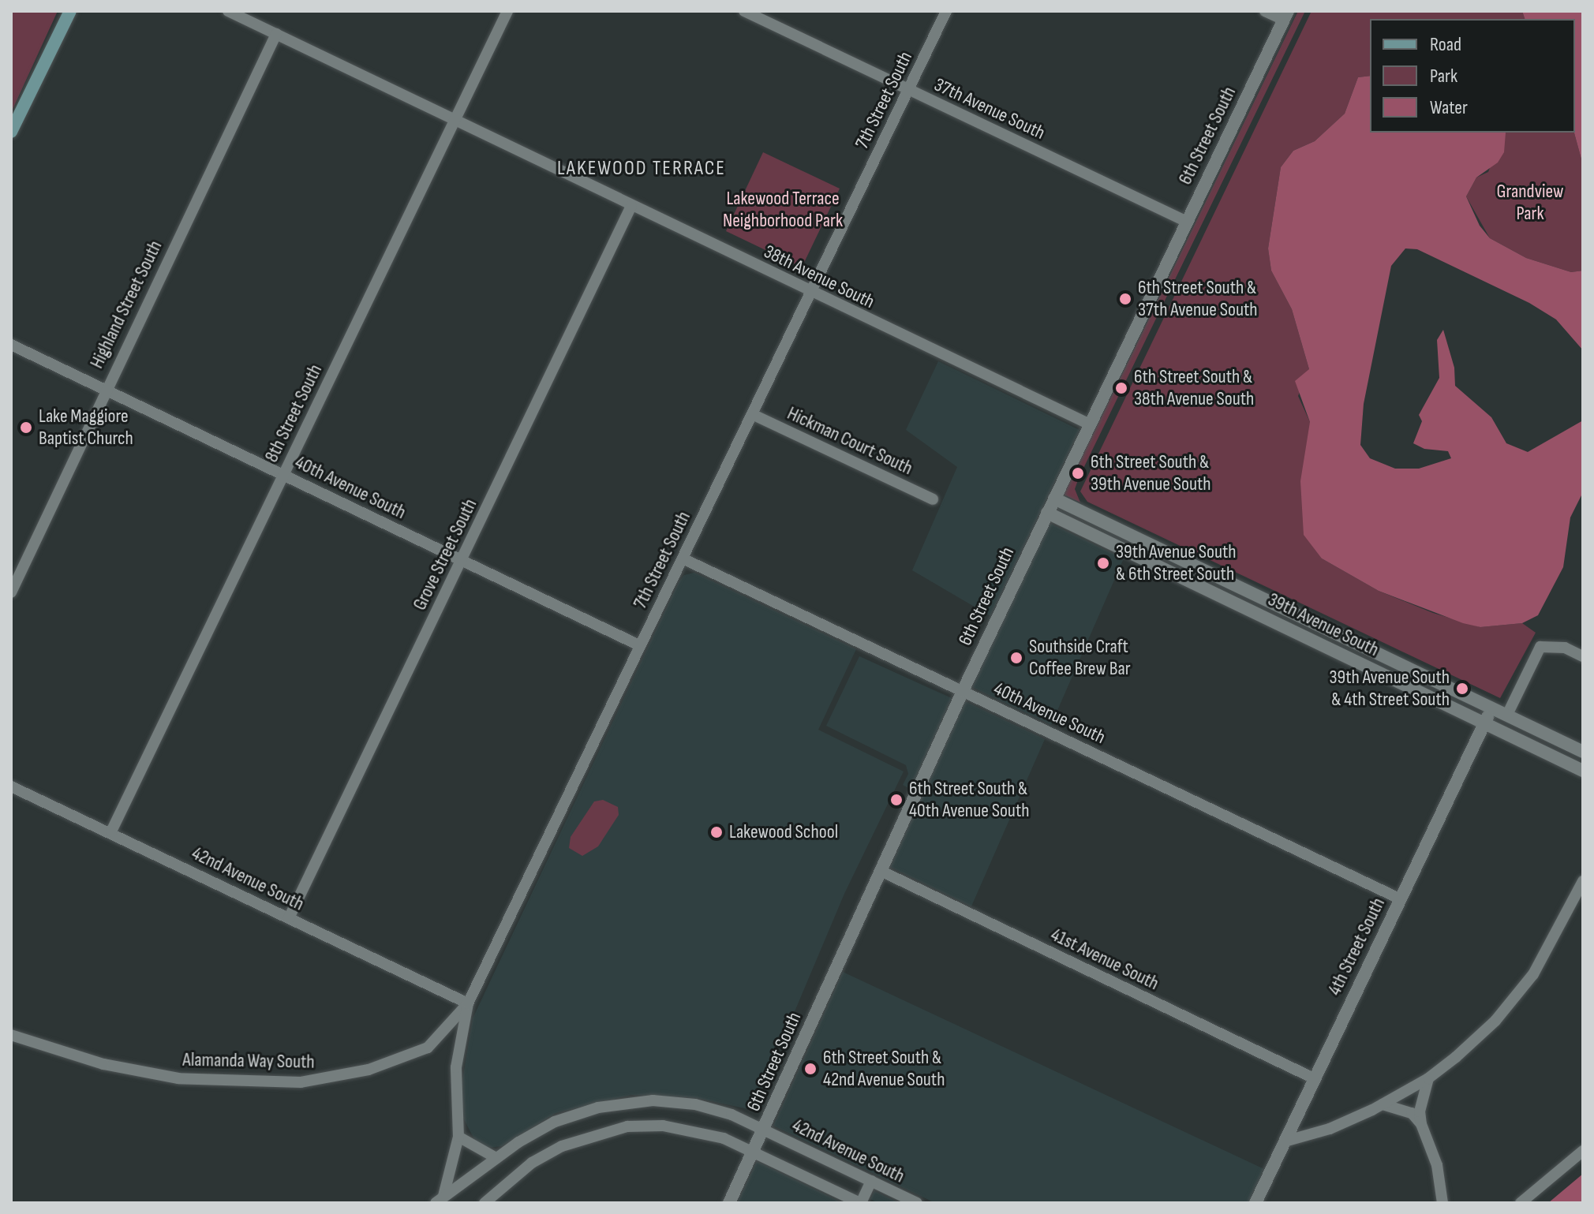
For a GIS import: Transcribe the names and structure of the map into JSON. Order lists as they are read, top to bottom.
{
  "streets": {
    "street": [
      "7th Street South",
      "37th Avenue South",
      "6th Street South",
      "38th Avenue South",
      "Highland Street South",
      "8th Street South",
      "Hickman Court South",
      "40th Avenue South",
      "Grove Street South",
      "39th Avenue South",
      "42nd Avenue South",
      "4th Street South",
      "41st Avenue South",
      "Alamanda Way South"
    ]
  },
  "crossings": [
    ["7th Street South", "37th Avenue South"],
    ["7th Street South", "38th Avenue South"],
    ["7th Street South", "Hickman Court South"],
    ["7th Street South", "40th Avenue South"],
    ["7th Street South", "42nd Avenue South"],
    ["7th Street South", "Alamanda Way South"],
    ["37th Avenue South", "6th Street South"],
    ["6th Street South", "38th Avenue South"],
    ["6th Street South", "40th Avenue South"],
    ["6th Street South", "39th Avenue South"],
    ["6th Street South", "42nd Avenue South"],
    ["6th Street South", "41st Avenue South"],
    ["38th Avenue South", "Highland Street South"],
    ["38th Avenue South", "8th Street South"],
    ["38th Avenue South", "Grove Street South"],
    ["Highland Street South", "40th Avenue South"],
    ["8th Street South", "40th Avenue South"],
    ["8th Street South", "42nd Avenue South"],
    ["40th Avenue South", "Grove Street South"],
    ["40th Avenue South", "4th Street South"],
    ["Grove Street South", "42nd Avenue South"],
    ["39th Avenue South", "4th Street South"],
    ["42nd Avenue South", "Alamanda Way South"],
    ["4th Street South", "41st Avenue South"]
  ],
  "districts": ["LAKEWOOD TERRACE"],
  "parks": ["Grandview Park", "Lakewood Terrace Neighborhood Park"],
  "places": [
    "6th Street South & 37th Avenue South",
    "6th Street South & 38th Avenue South",
    "Lake Maggiore Baptist Church",
    "6th Street South & 39th Avenue South",
    "39th Avenue South & 6th Street South",
    "Southside Craft Coffee Brew Bar",
    "39th Avenue South & 4th Street South",
    "6th Street South & 40th Avenue South",
    "Lakewood School",
    "6th Street South & 42nd Avenue South"
  ],
  "legend": ["Road", "Park", "Water"]
}
